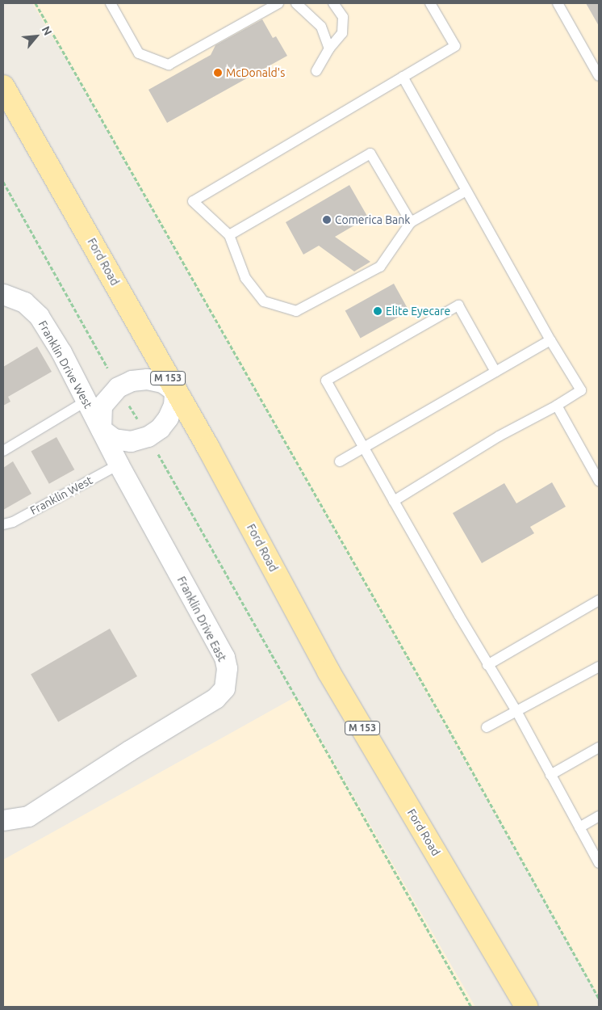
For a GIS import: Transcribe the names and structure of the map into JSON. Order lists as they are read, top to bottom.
{
  "streets": {
    "main road": ["Ford Road", "M 153"],
    "street": ["Franklin Drive West", "Franklin Drive East"],
    "lane": ["Franklin West"]
  },
  "crossings": [
    ["Franklin Drive West", "Franklin Drive East"],
    ["Franklin West", "Franklin Drive East"]
  ],
  "places": ["McDonald's", "Comerica Bank", "Elite Eyecare"],
  "north": "top right"
}
